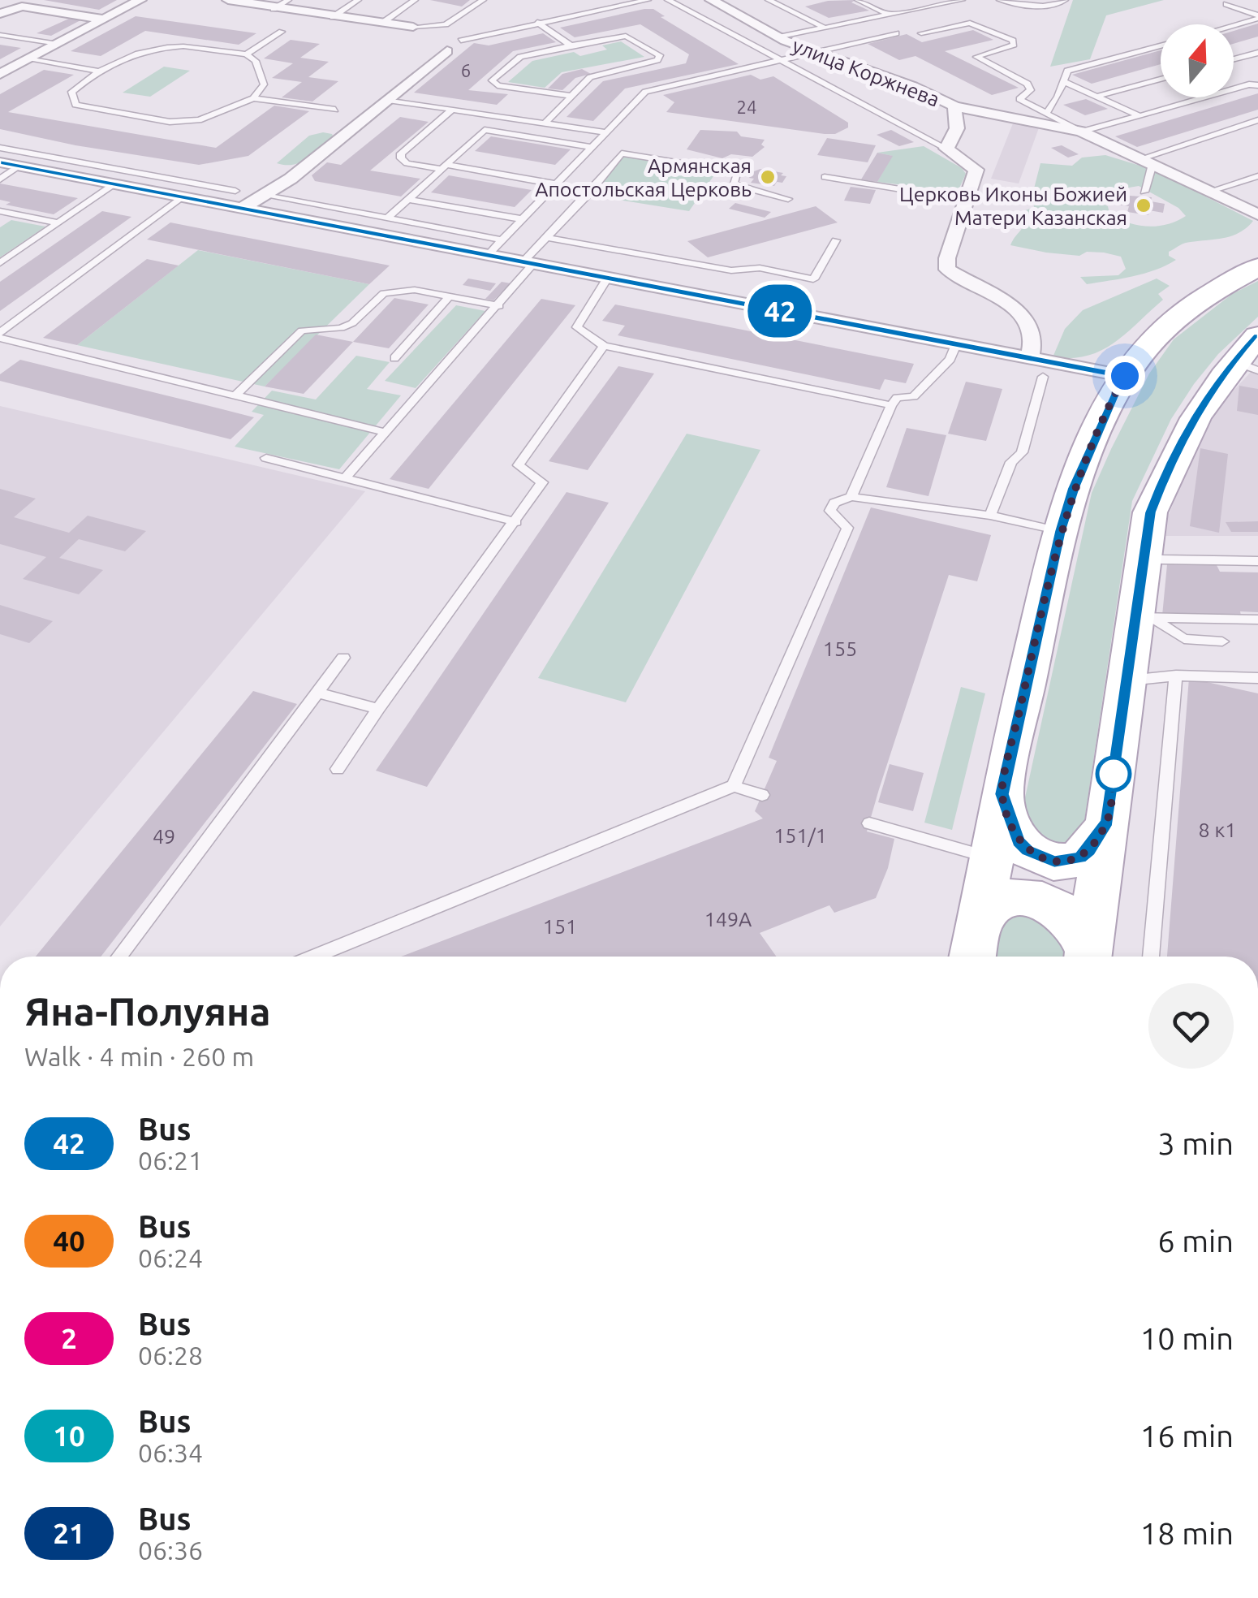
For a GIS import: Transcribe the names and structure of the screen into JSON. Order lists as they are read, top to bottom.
{
  "streets": {
    "street": ["улица Коржнева"]
  },
  "places": ["Армянская Апостольская Церковь", "Церковь Иконы Божией Матери Казанская"],
  "lines": ["bus line 42"],
  "house_numbers": [
    "6",
    "24",
    "155",
    "8 к1",
    "151/1",
    "49",
    "149А",
    "151"
  ],
  "north": "top",
  "page": {
    "on_map": "42",
    "heading": ["Яна-Полуяна", "Walk · 4 min · 260 m"],
    "list": [
      {
        "mark": "42",
        "name": "Bus",
        "note": "06:21",
        "value": "3 min"
      },
      {
        "mark": "40",
        "name": "Bus",
        "note": "06:24",
        "value": "6 min"
      },
      {
        "mark": "2",
        "name": "Bus",
        "note": "06:28",
        "value": "10 min"
      },
      {
        "mark": "10",
        "name": "Bus",
        "note": "06:34",
        "value": "16 min"
      },
      {
        "mark": "21",
        "name": "Bus",
        "note": "06:36",
        "value": "18 min"
      }
    ]
  }
}
